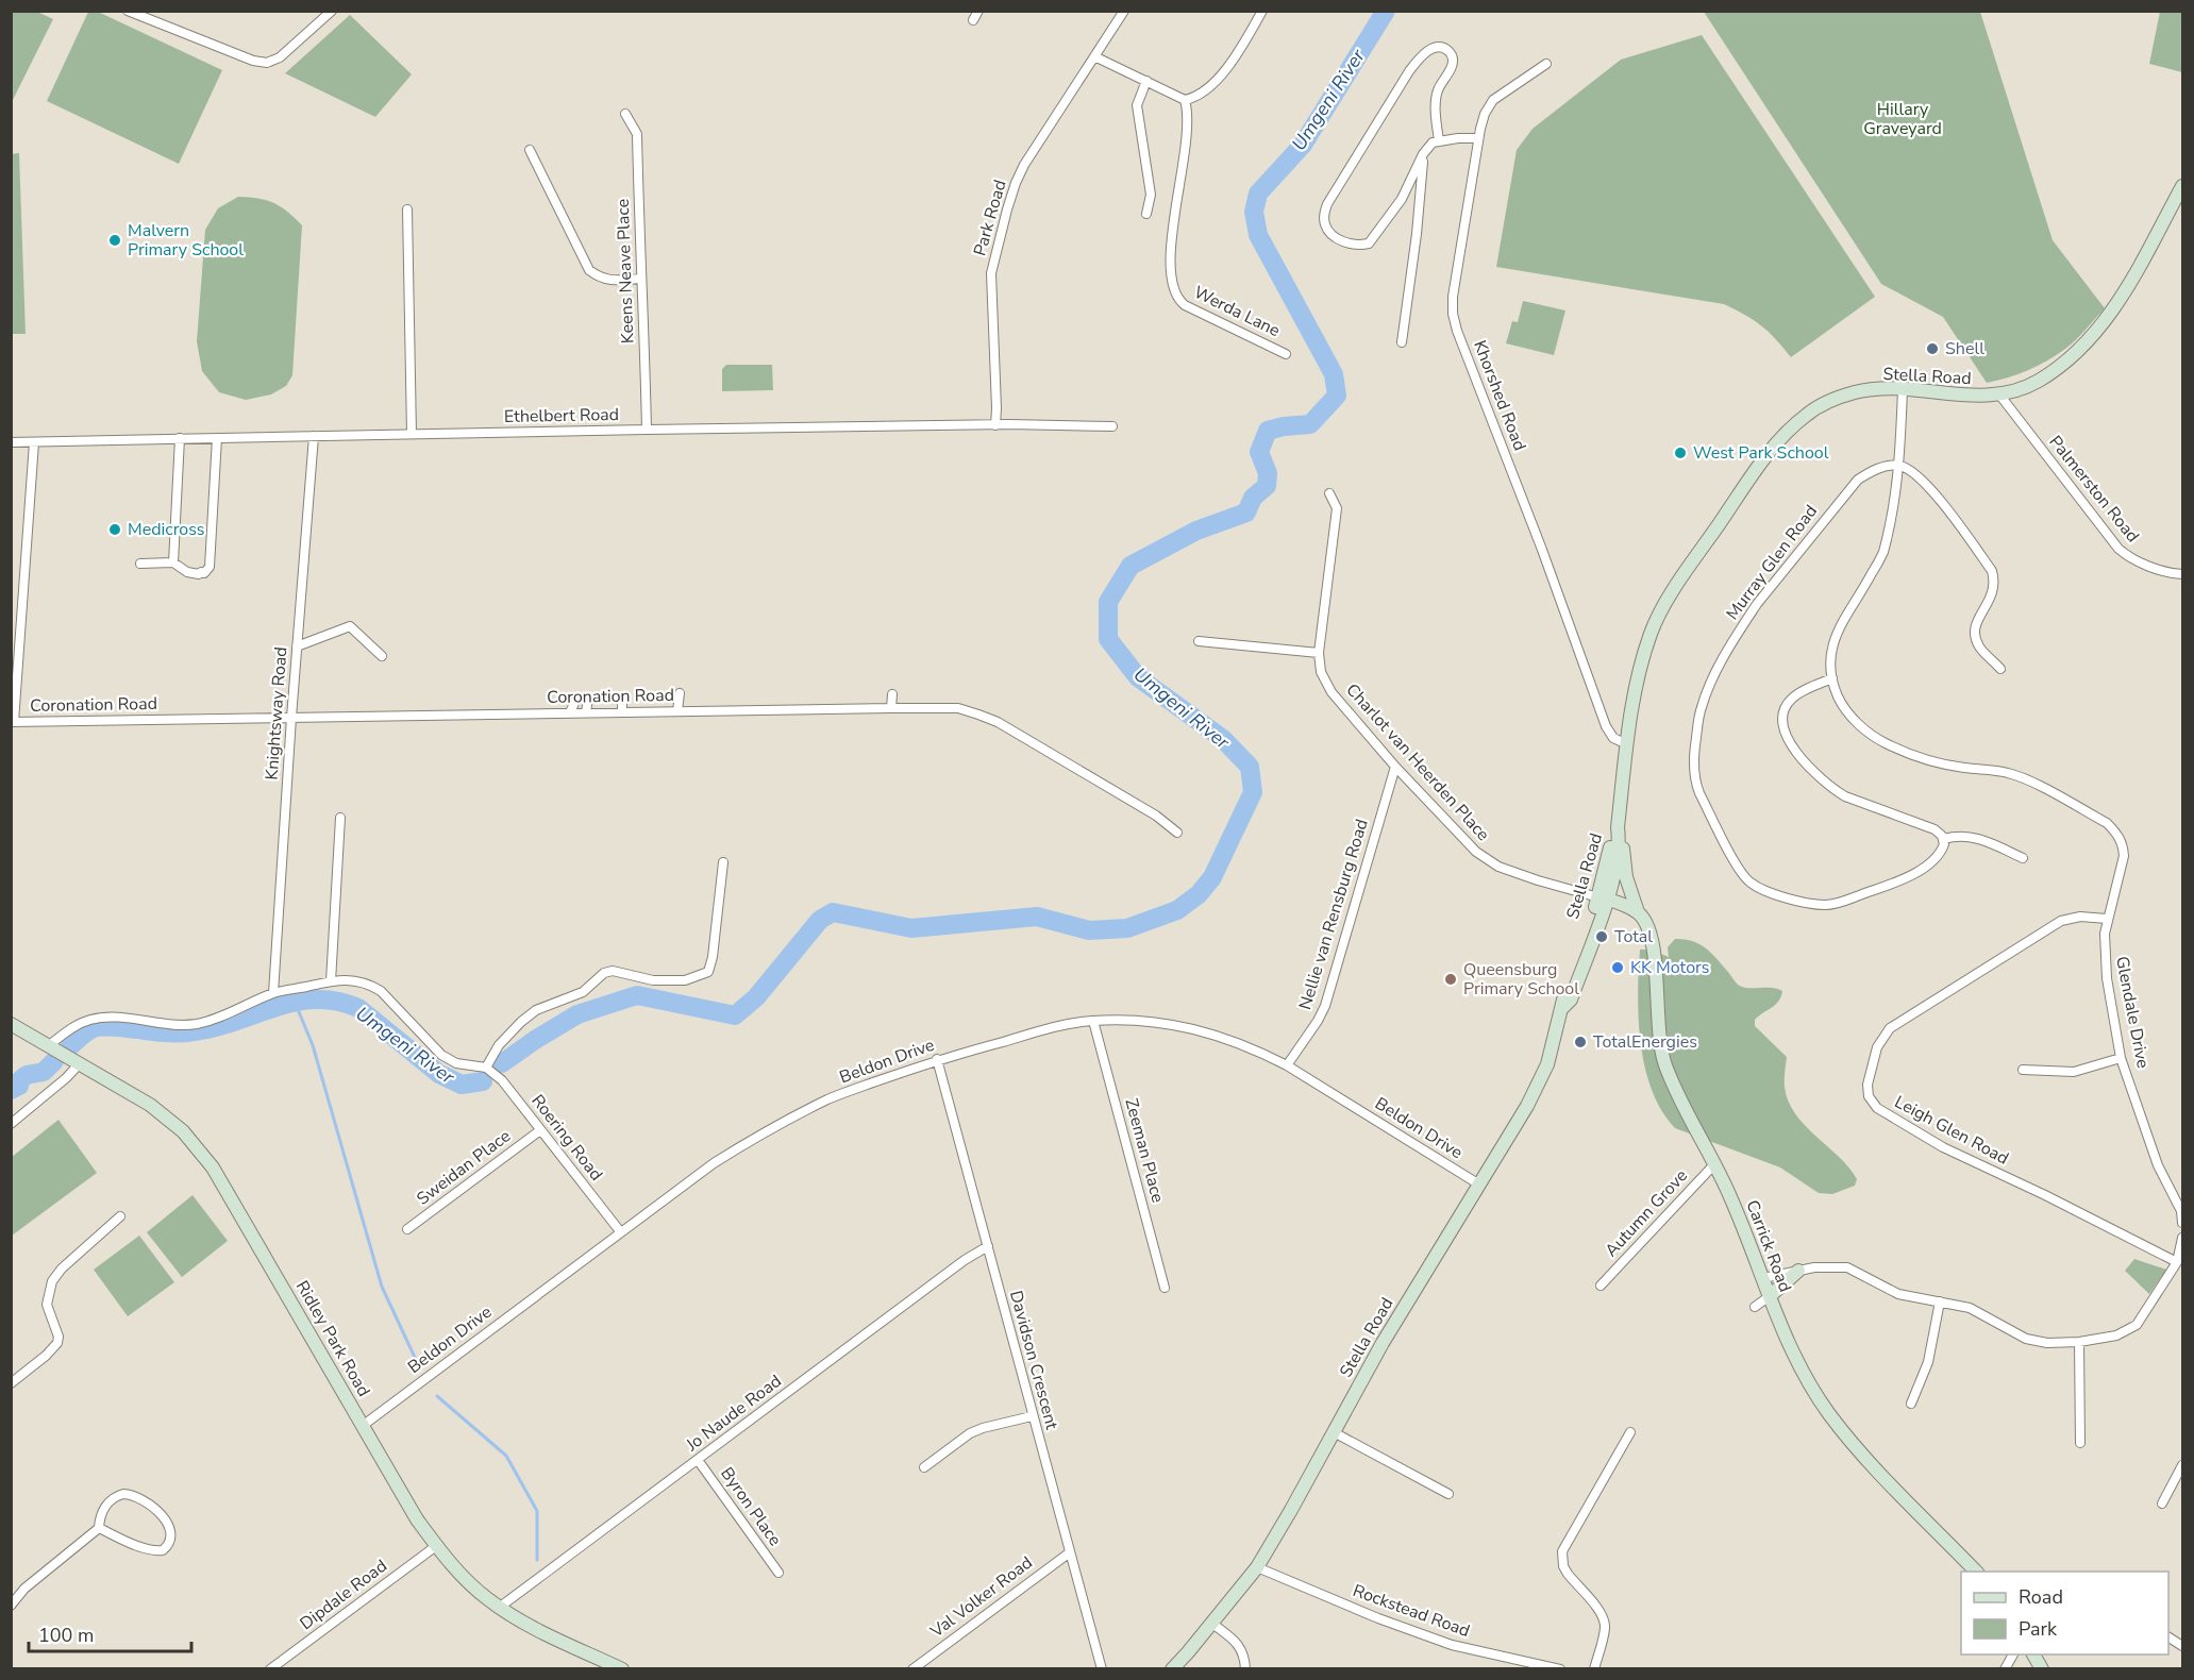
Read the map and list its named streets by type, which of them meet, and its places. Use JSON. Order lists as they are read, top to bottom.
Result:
{
  "streets": {
    "main road": ["Stella Road", "Carrick Road", "Ridley Park Road"],
    "street": [
      "Park Road",
      "Keens Neave Place",
      "Werda Lane",
      "Khorshed Road",
      "Ethelbert Road",
      "Palmerston Road",
      "Murray Glen Road",
      "Coronation Road",
      "Knightsway Road",
      "Charlot van Heerden Place",
      "Nellie van Rensburg Road",
      "Glendale Drive",
      "Beldon Drive",
      "Leigh Glen Road",
      "Roering Road",
      "Zeeman Place",
      "Sweidan Place",
      "Autumn Grove",
      "Davidson Crescent",
      "Jo Naude Road",
      "Byron Place",
      "Dipdale Road",
      "Val Volker Road",
      "Rockstead Road"
    ]
  },
  "crossings": [
    ["Park Road", "Ethelbert Road"],
    ["Keens Neave Place", "Ethelbert Road"],
    ["Stella Road", "Khorshed Road"],
    ["Stella Road", "Palmerston Road"],
    ["Stella Road", "Charlot van Heerden Place"],
    ["Stella Road", "Glendale Drive"],
    ["Stella Road", "Beldon Drive"],
    ["Stella Road", "Carrick Road"],
    ["Stella Road", "Rockstead Road"],
    ["Ethelbert Road", "Knightsway Road"],
    ["Murray Glen Road", "Glendale Drive"],
    ["Coronation Road", "Knightsway Road"],
    ["Charlot van Heerden Place", "Nellie van Rensburg Road"],
    ["Nellie van Rensburg Road", "Beldon Drive"],
    ["Glendale Drive", "Leigh Glen Road"],
    ["Beldon Drive", "Roering Road"],
    ["Beldon Drive", "Zeeman Place"],
    ["Beldon Drive", "Ridley Park Road"],
    ["Beldon Drive", "Davidson Crescent"],
    ["Roering Road", "Sweidan Place"],
    ["Autumn Grove", "Carrick Road"],
    ["Ridley Park Road", "Jo Naude Road"],
    ["Ridley Park Road", "Dipdale Road"],
    ["Davidson Crescent", "Jo Naude Road"],
    ["Davidson Crescent", "Val Volker Road"],
    ["Jo Naude Road", "Byron Place"]
  ],
  "water": ["Umgeni River"],
  "parks": ["Hillary Graveyard"],
  "places": [
    "Malvern Primary School",
    "Shell",
    "West Park School",
    "Medicross",
    "Total",
    "KK Motors",
    "Queensburg Primary School",
    "TotalEnergies"
  ],
  "legend": ["Road", "Park"],
  "scale_bar": "100 m"
}
